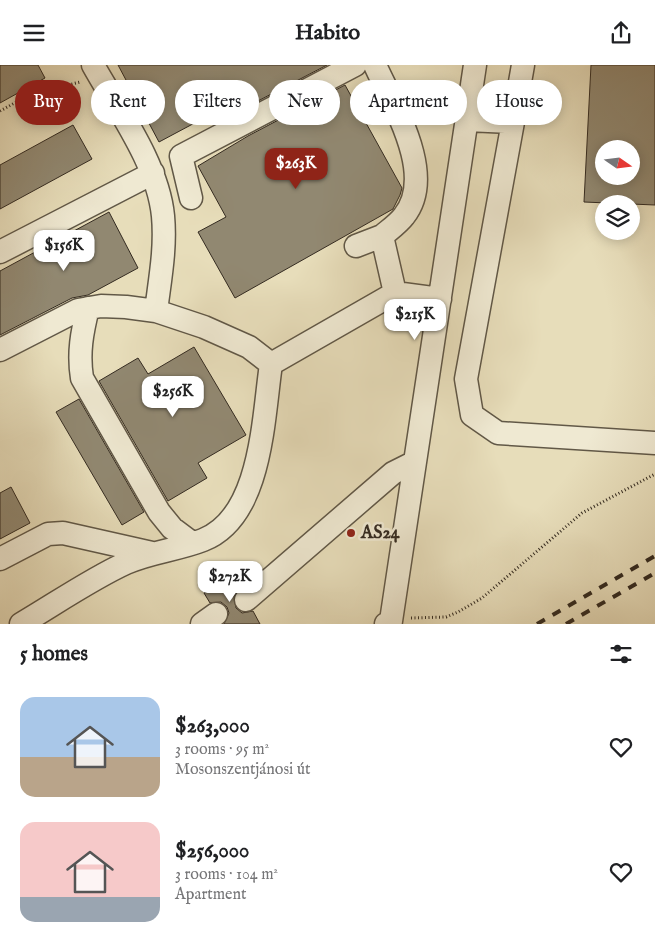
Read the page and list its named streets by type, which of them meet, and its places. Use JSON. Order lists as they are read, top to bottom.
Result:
{
  "places": ["AS24"],
  "north": "right",
  "page": {
    "header": "Habito",
    "chip": [
      "Buy",
      "Rent",
      "Filters",
      "New",
      "Apartment",
      "House"
    ],
    "price": [
      "$263K",
      "$156K",
      "$215K",
      "$256K",
      "$272K"
    ],
    "heading": "5 homes",
    "list": [
      {
        "name": "$263,000",
        "note": "3 rooms · 95 m² · Mosonszentjánosi út"
      },
      {
        "name": "$256,000",
        "note": "3 rooms · 104 m² · Apartment"
      }
    ]
  }
}
